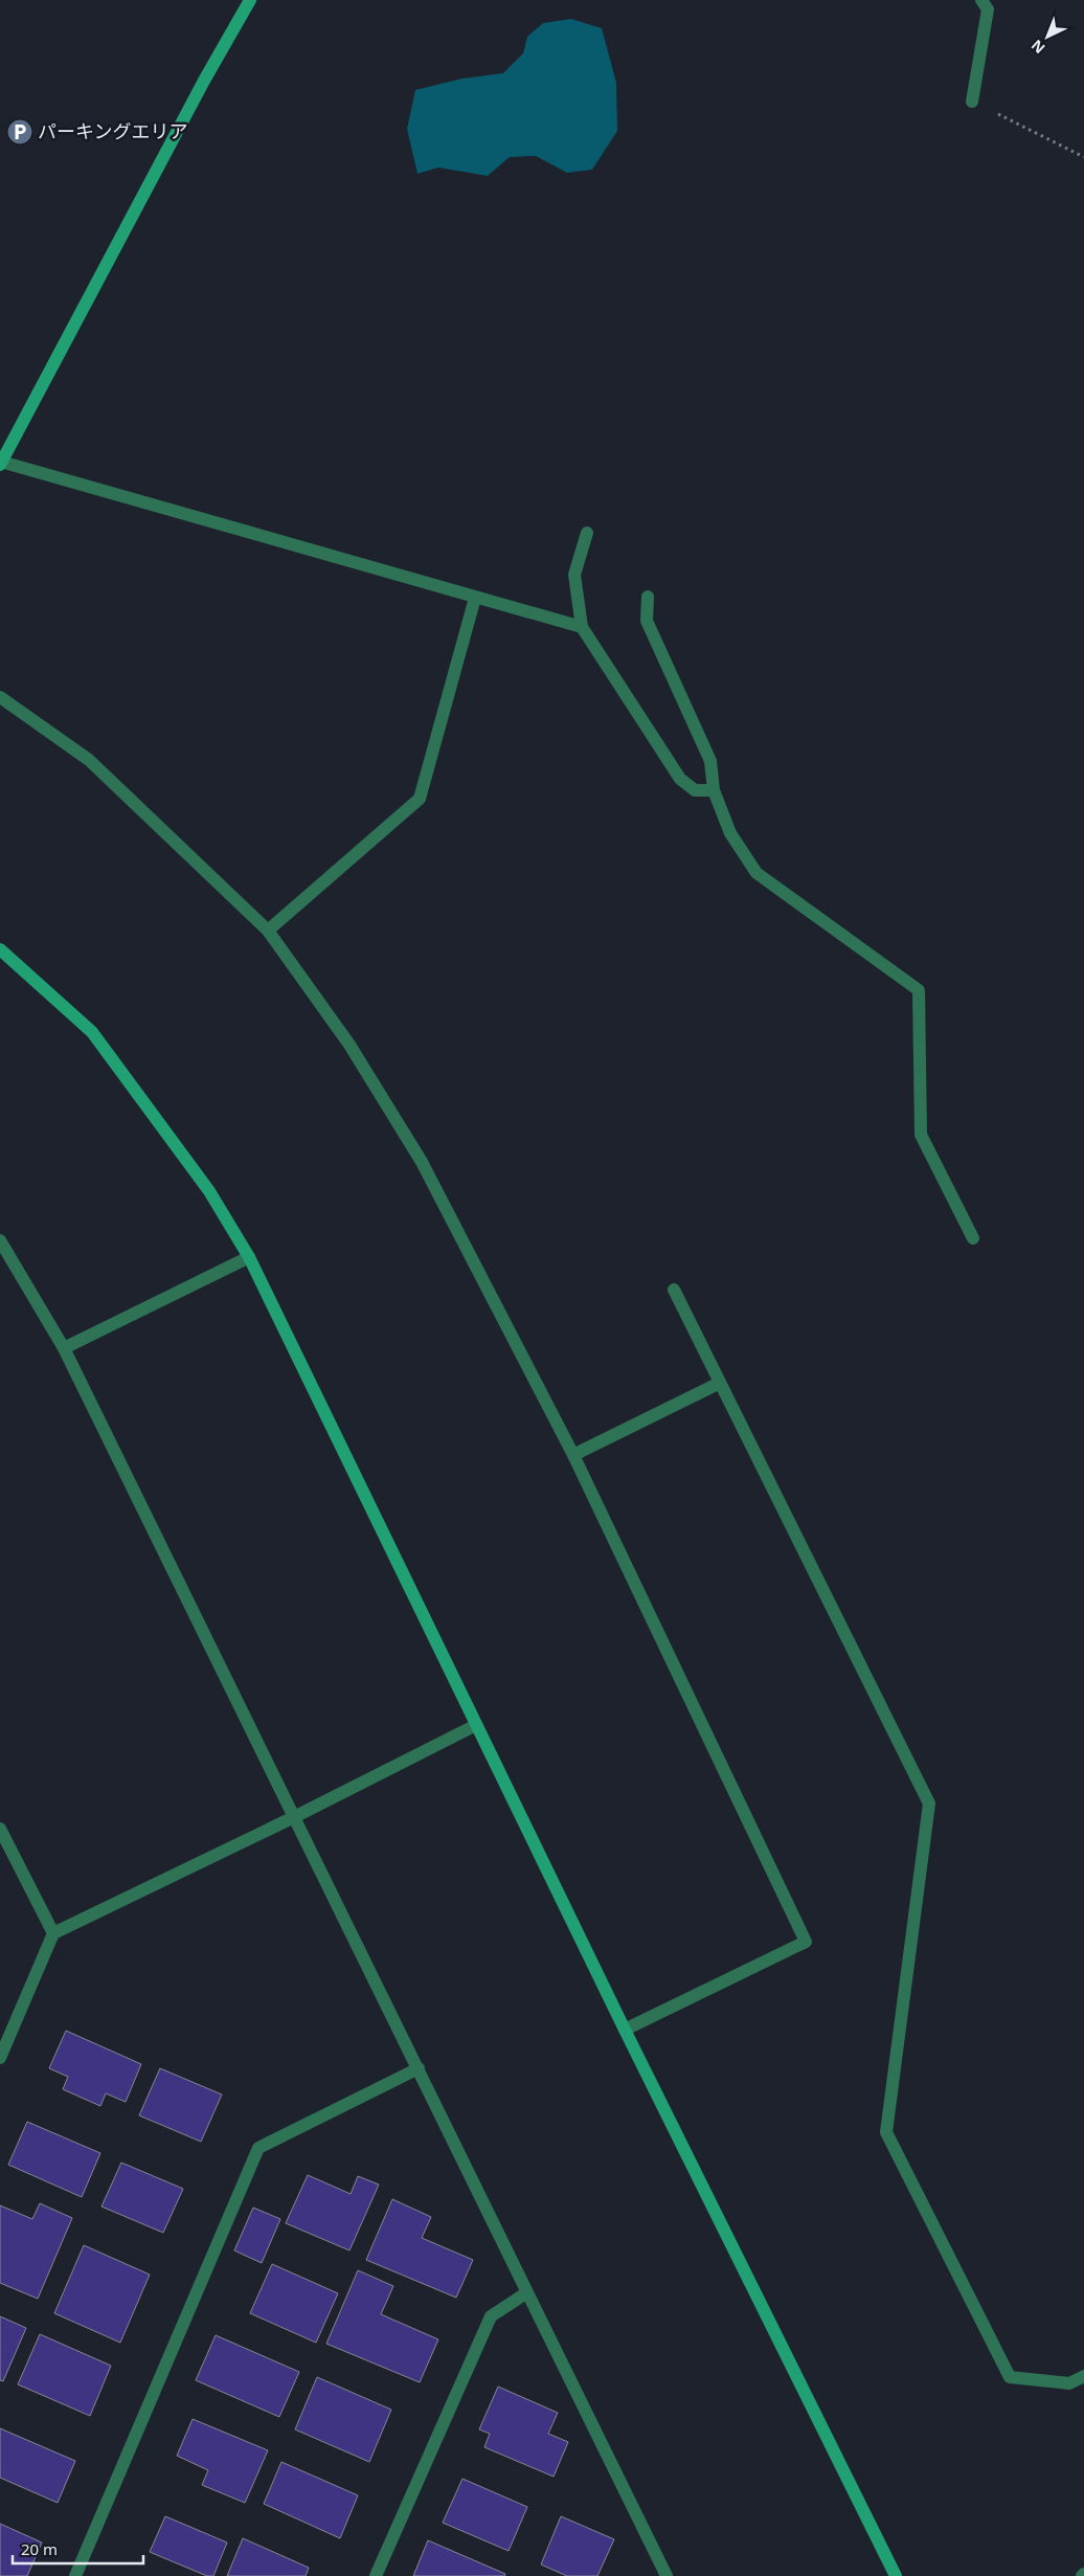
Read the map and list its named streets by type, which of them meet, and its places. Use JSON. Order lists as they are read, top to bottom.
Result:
{
  "places": {
    "parking": ["パーキングエリア"]
  },
  "scale_bar": "20 m",
  "north": "bottom left"
}
